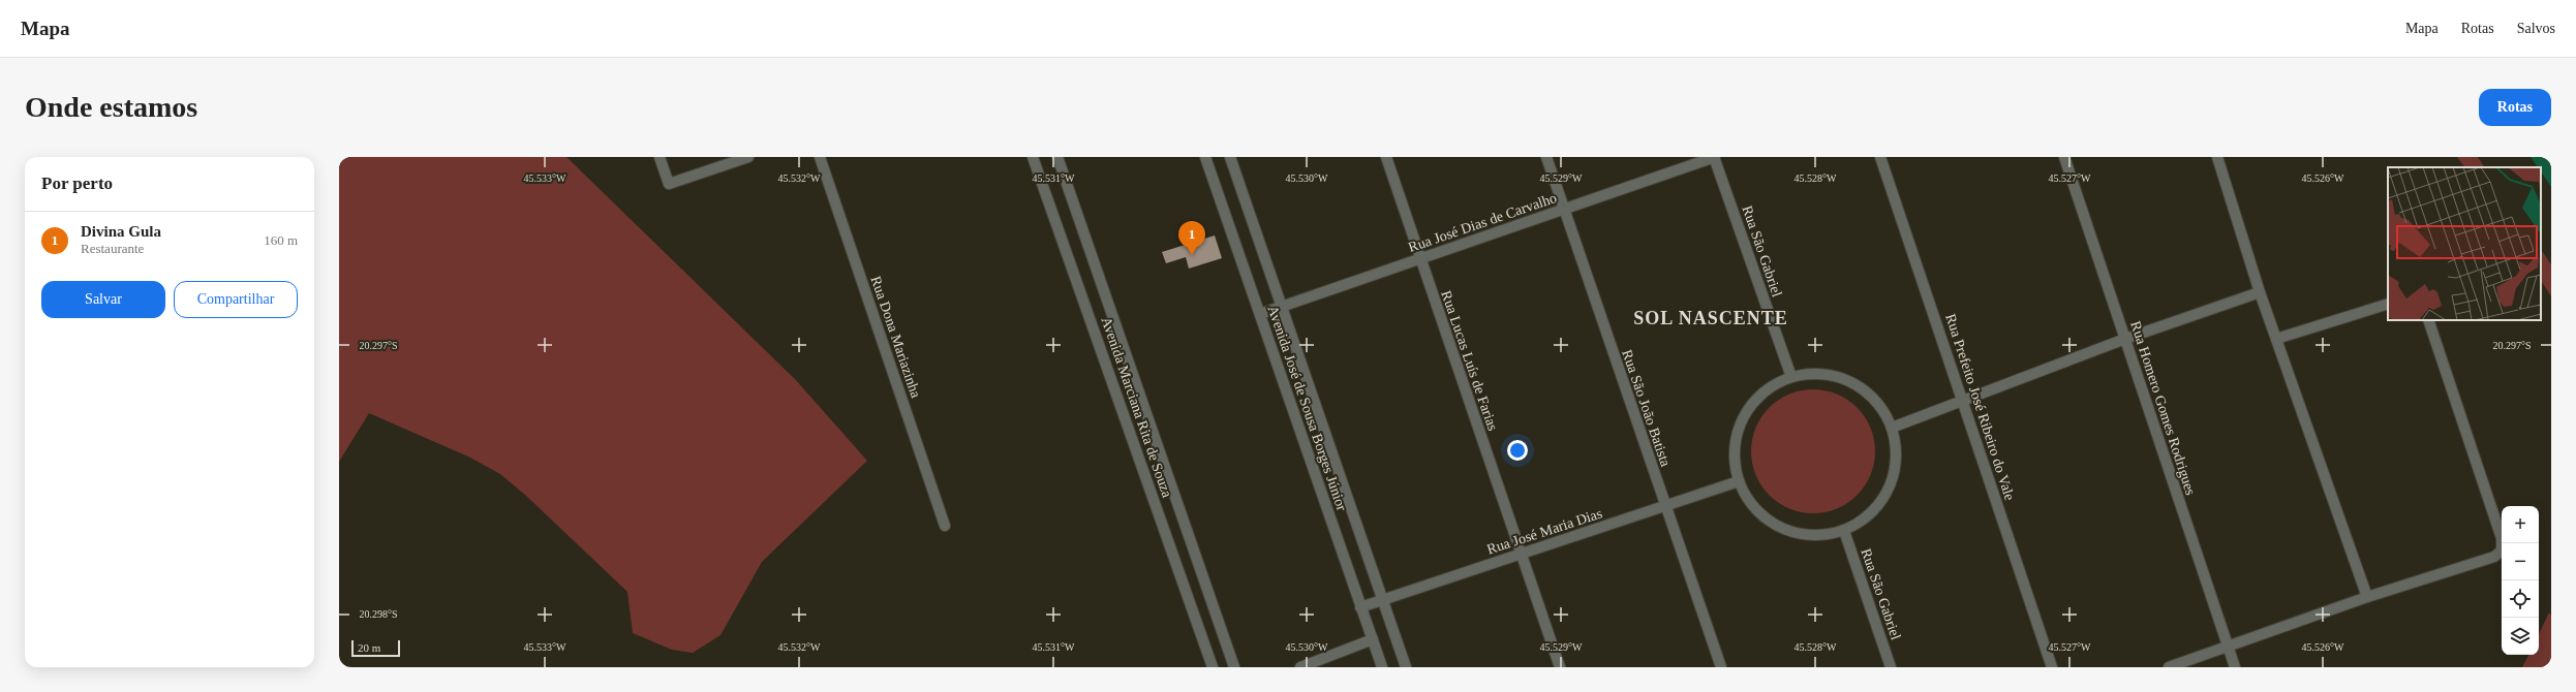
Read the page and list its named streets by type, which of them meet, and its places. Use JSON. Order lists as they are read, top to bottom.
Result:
{
  "streets": {
    "street": [
      "Rua José Dias de Carvalho",
      "Rua São Gabriel",
      "Rua Dona Mariazinha",
      "Rua Lucas Luís de Farias",
      "Avenida Marciana Rita de Souza",
      "Rua Prefeito José Ribeiro do Vale",
      "Avenida José de Sousa Borges Júnior",
      "Rua São João Batista",
      "Rua Homero Gomes Rodrigues",
      "Rua José Maria Dias"
    ]
  },
  "crossings": [
    ["Rua José Dias de Carvalho", "Rua São Gabriel"],
    ["Rua José Dias de Carvalho", "Rua Lucas Luís de Farias"],
    ["Rua José Dias de Carvalho", "Avenida José de Sousa Borges Júnior"],
    ["Rua José Dias de Carvalho", "Rua São João Batista"],
    ["Rua Lucas Luís de Farias", "Rua José Maria Dias"],
    ["Avenida José de Sousa Borges Júnior", "Rua José Maria Dias"],
    ["Rua São João Batista", "Rua José Maria Dias"]
  ],
  "districts": ["SOL NASCENTE"],
  "scale_bar": "20 m",
  "page": {
    "header": "Mapa",
    "nav": ["Mapa", "Rotas", "Salvos"],
    "buttons": [
      "Rotas",
      ["Salvar", "Compartilhar"]
    ],
    "title": "Onde estamos",
    "heading": "Por perto",
    "list": [
      {
        "mark": "1",
        "name": "Divina Gula",
        "note": "Restaurante",
        "value": "160 m"
      }
    ],
    "pins": "1",
    "map_buttons": ["+", "−"],
    "scale": "20 m"
  },
  "coordinates": [
    "45.533°W",
    "45.532°W",
    "45.531°W",
    "45.530°W",
    "45.529°W",
    "45.528°W",
    "45.527°W",
    "45.526°W",
    "20.297°S",
    "20.298°S"
  ]
}
